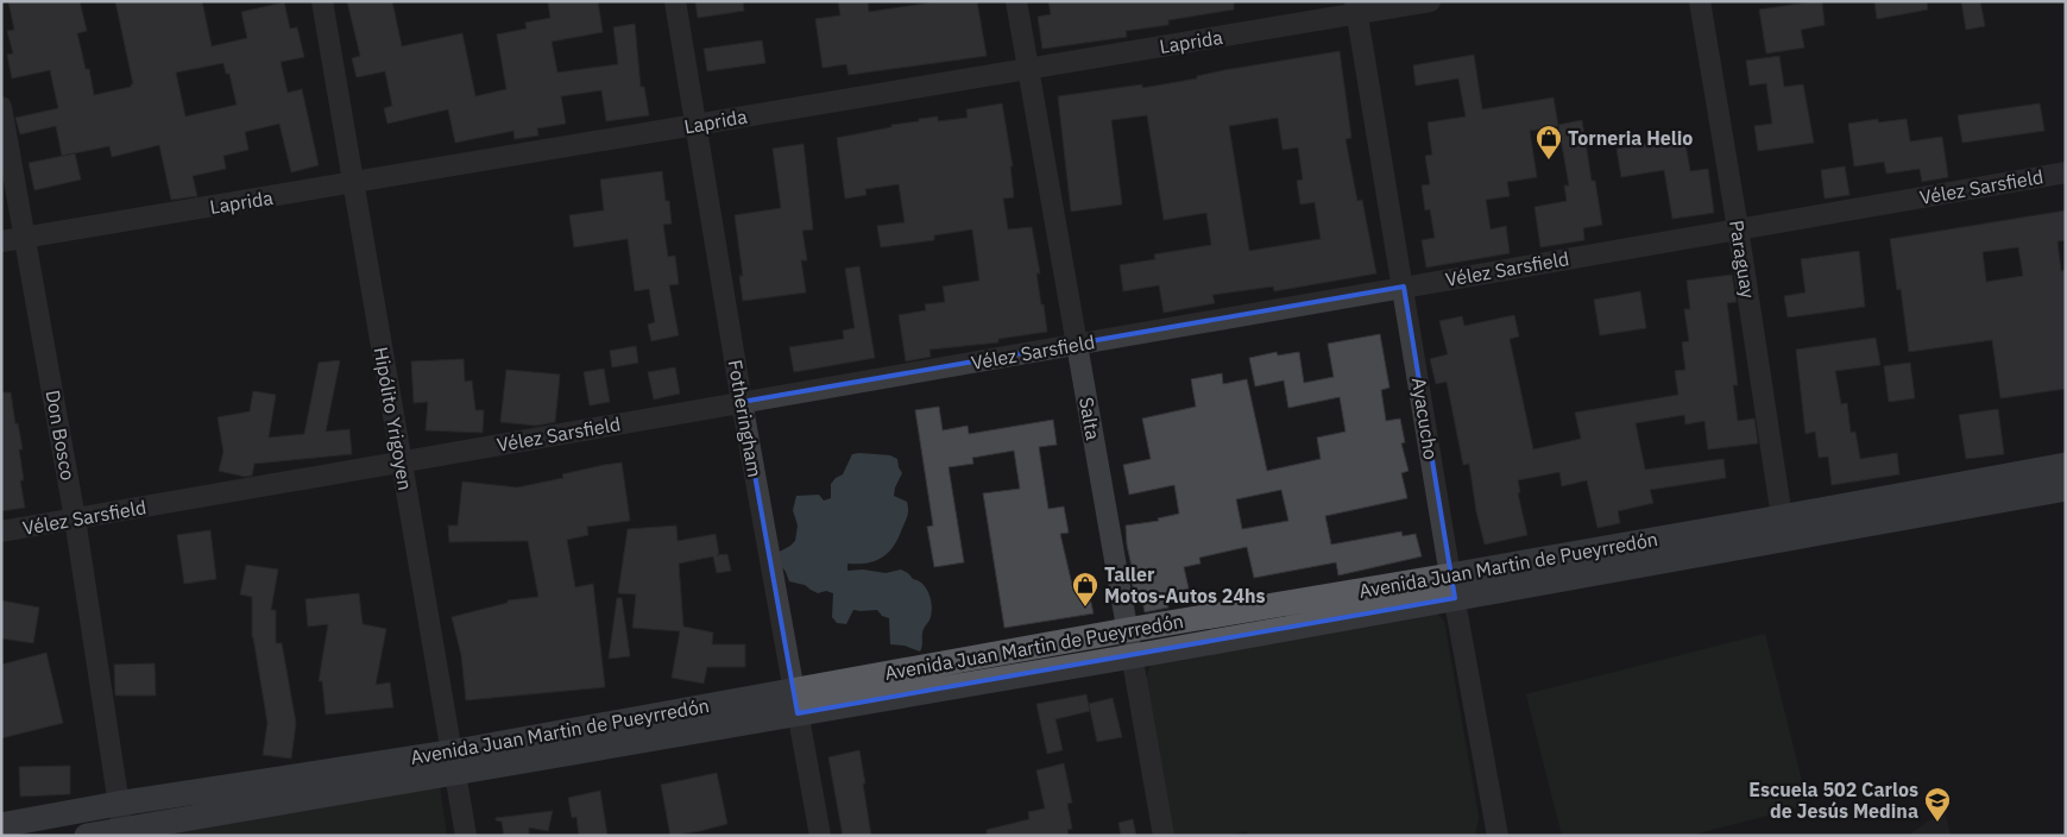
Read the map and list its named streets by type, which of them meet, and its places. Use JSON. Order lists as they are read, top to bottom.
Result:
{
  "streets": {
    "main road": ["Avenida Juan Martin de Pueyrredón"],
    "street": [
      "Laprida",
      "Vélez Sarsfield",
      "Paraguay",
      "Hipólito Yrigoyen",
      "Fotheringham",
      "Salta",
      "Ayacucho",
      "Don Bosco"
    ]
  },
  "crossings": [
    ["Laprida", "Hipólito Yrigoyen"],
    ["Laprida", "Fotheringham"],
    ["Laprida", "Salta"],
    ["Laprida", "Ayacucho"],
    ["Laprida", "Don Bosco"],
    ["Vélez Sarsfield", "Paraguay"],
    ["Vélez Sarsfield", "Hipólito Yrigoyen"],
    ["Vélez Sarsfield", "Fotheringham"],
    ["Vélez Sarsfield", "Salta"],
    ["Vélez Sarsfield", "Ayacucho"],
    ["Vélez Sarsfield", "Don Bosco"],
    ["Paraguay", "Avenida Juan Martin de Pueyrredón"],
    ["Hipólito Yrigoyen", "Avenida Juan Martin de Pueyrredón"],
    ["Fotheringham", "Avenida Juan Martin de Pueyrredón"],
    ["Salta", "Avenida Juan Martin de Pueyrredón"],
    ["Ayacucho", "Avenida Juan Martin de Pueyrredón"],
    ["Don Bosco", "Avenida Juan Martin de Pueyrredón"]
  ],
  "places": {
    "shop": ["Torneria Helio", "Taller Motos-Autos 24hs"],
    "school or university": ["Escuela 502 Carlos de Jesús Medina"]
  }
}
